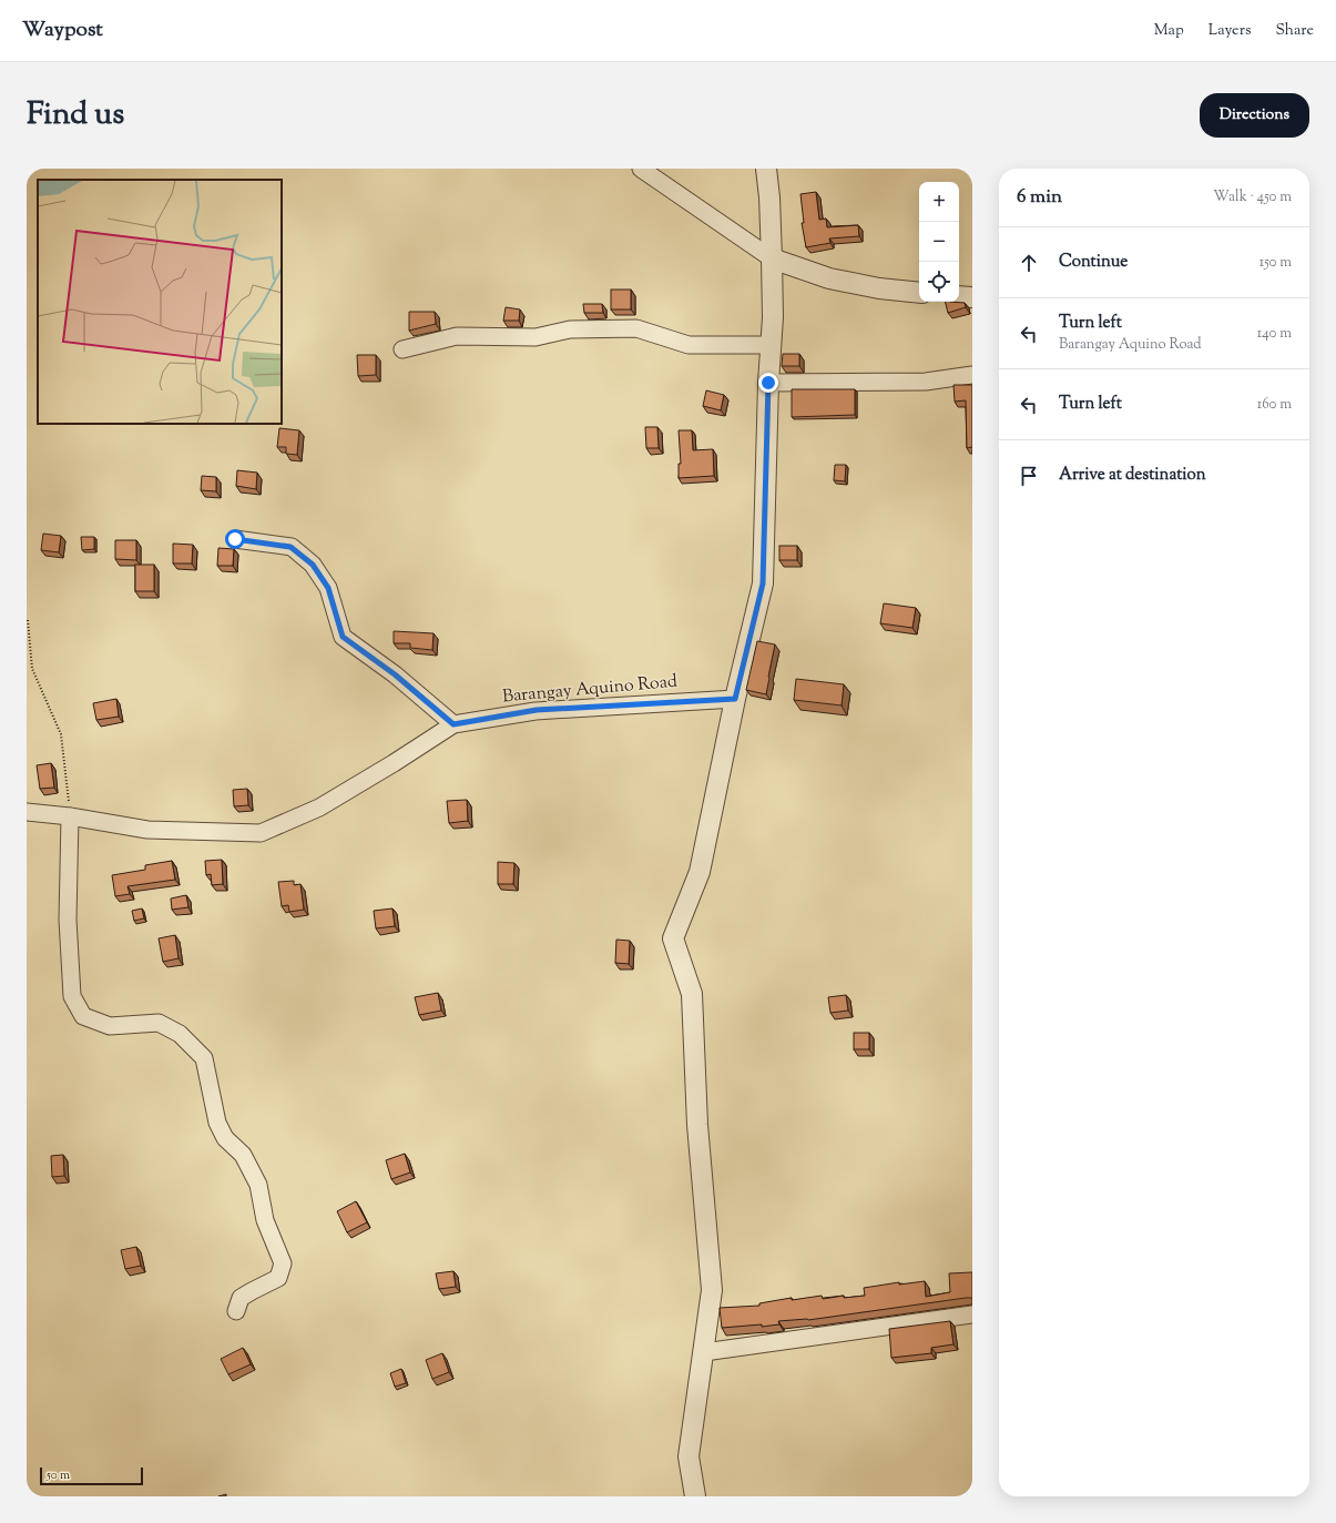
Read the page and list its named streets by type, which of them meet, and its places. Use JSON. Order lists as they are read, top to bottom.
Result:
{
  "streets": {
    "street": ["Barangay Aquino Road"]
  },
  "scale_bar": "50 m",
  "page": {
    "header": "Waypost",
    "nav": ["Map", "Layers", "Share"],
    "title": "Find us",
    "buttons": "Directions",
    "heading": ["6 min", "Walk · 450 m"],
    "map_buttons": ["+", "−"],
    "list": [
      ["Continue", "150 m"],
      ["Turn left", "Barangay Aquino Road", "140 m"],
      ["Turn left", "160 m"],
      "Arrive at destination"
    ],
    "scale": "50 m"
  }
}
